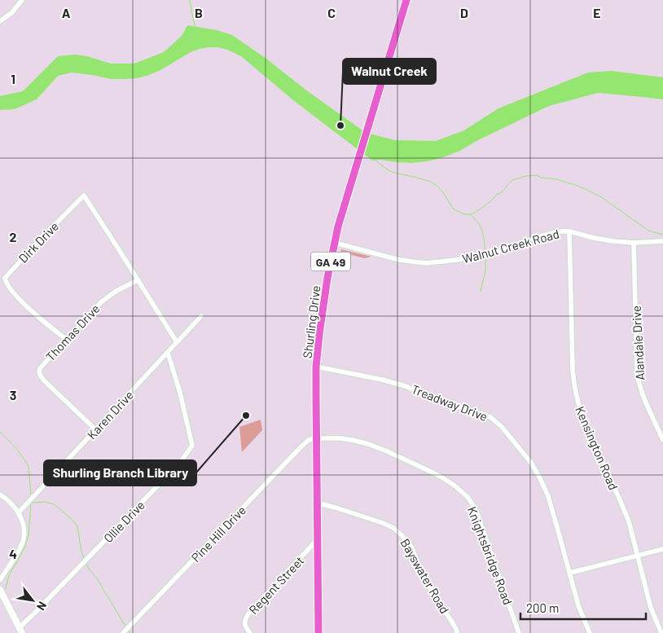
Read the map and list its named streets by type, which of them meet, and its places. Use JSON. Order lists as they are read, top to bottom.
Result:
{
  "streets": {
    "main road": ["GA 49", "Shurling Drive"],
    "street": [
      "Dirk Drive",
      "Walnut Creek Road",
      "Thomas Drive",
      "Alandale Drive",
      "Treadway Drive",
      "Karen Drive",
      "Kensington Road",
      "Ollie Drive",
      "Pine Hill Drive",
      "Knightsbridge Road",
      "Bayswater Road",
      "Regent Street"
    ]
  },
  "crossings": [
    ["Dirk Drive", "Thomas Drive"],
    ["Walnut Creek Road", "Shurling Drive"],
    ["Walnut Creek Road", "Alandale Drive"],
    ["Walnut Creek Road", "Kensington Road"],
    ["Shurling Drive", "Treadway Drive"],
    ["Shurling Drive", "Pine Hill Drive"],
    ["Shurling Drive", "Knightsbridge Road"],
    ["Shurling Drive", "Bayswater Road"],
    ["Shurling Drive", "Regent Street"],
    ["Thomas Drive", "Karen Drive"],
    ["Karen Drive", "Ollie Drive"],
    ["Pine Hill Drive", "Knightsbridge Road"]
  ],
  "places": ["Walnut Creek", "Shurling Branch Library"],
  "scale_bar": "200 m",
  "north": "bottom right",
  "grid": {
    "columns": [
      "A",
      "B",
      "C",
      "D",
      "E"
    ],
    "rows": [
      "1",
      "2",
      "3",
      "4"
    ]
  }
}
